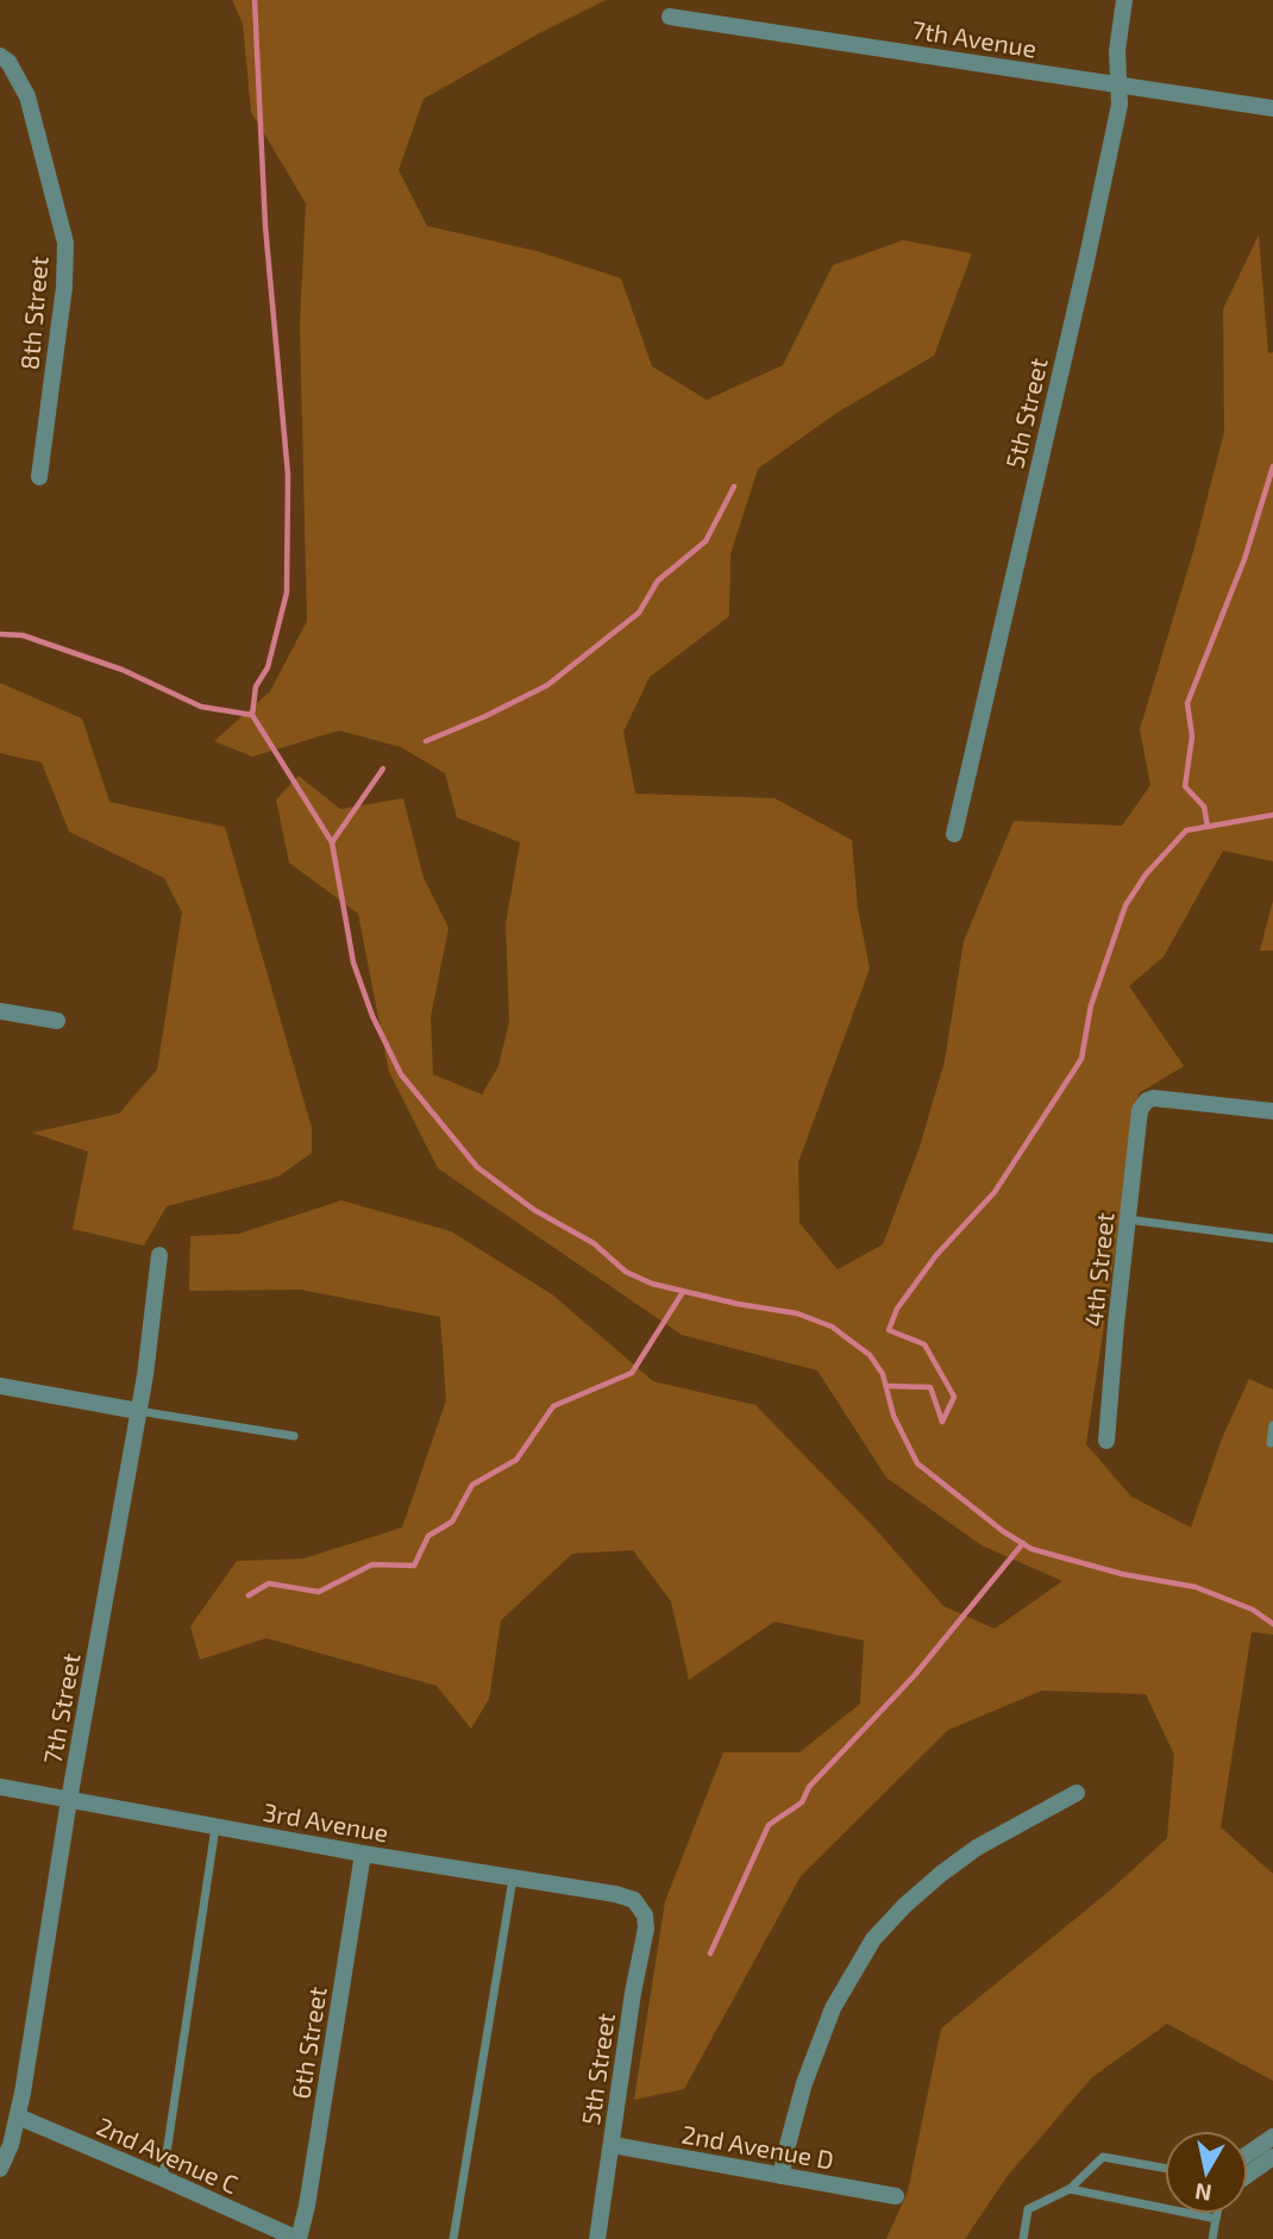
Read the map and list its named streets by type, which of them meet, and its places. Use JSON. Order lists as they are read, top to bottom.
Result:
{
  "streets": {
    "street": [
      "7th Avenue",
      "8th Street",
      "5th Street",
      "4th Street",
      "7th Street",
      "3rd Avenue",
      "6th Street",
      "2nd Avenue D",
      "2nd Avenue C"
    ]
  },
  "crossings": [
    ["7th Avenue", "5th Street"],
    ["5th Street", "3rd Avenue"],
    ["5th Street", "2nd Avenue D"],
    ["7th Street", "3rd Avenue"],
    ["7th Street", "2nd Avenue C"],
    ["3rd Avenue", "6th Street"],
    ["6th Street", "2nd Avenue C"]
  ],
  "north": "bottom"
}
